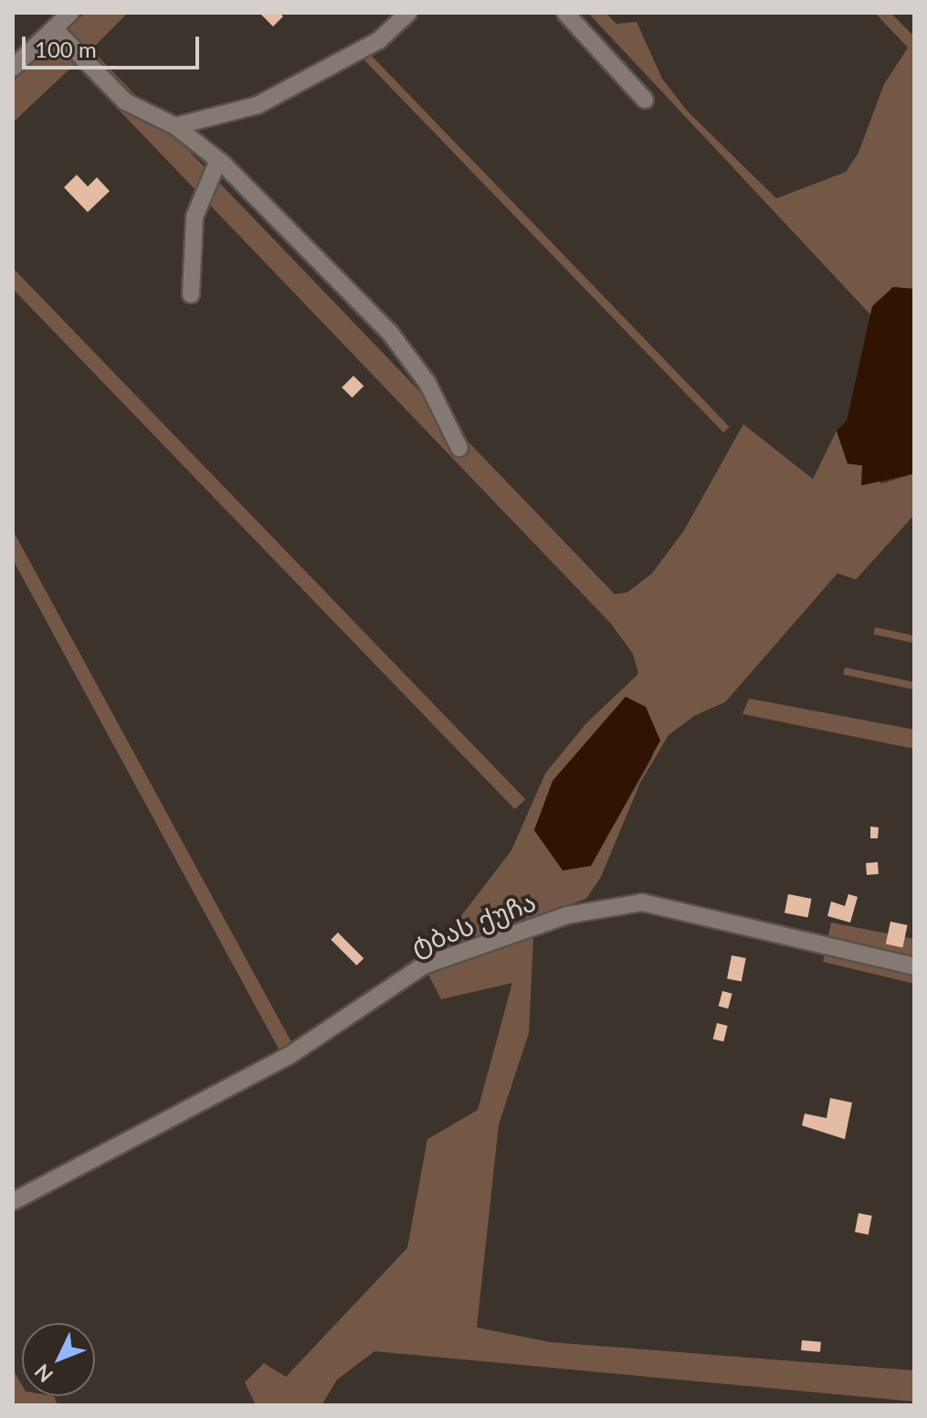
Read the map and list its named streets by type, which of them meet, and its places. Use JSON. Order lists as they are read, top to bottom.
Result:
{
  "streets": {
    "street": ["ტბას ქუჩა"]
  },
  "scale_bar": "100 m",
  "north": "bottom left"
}
